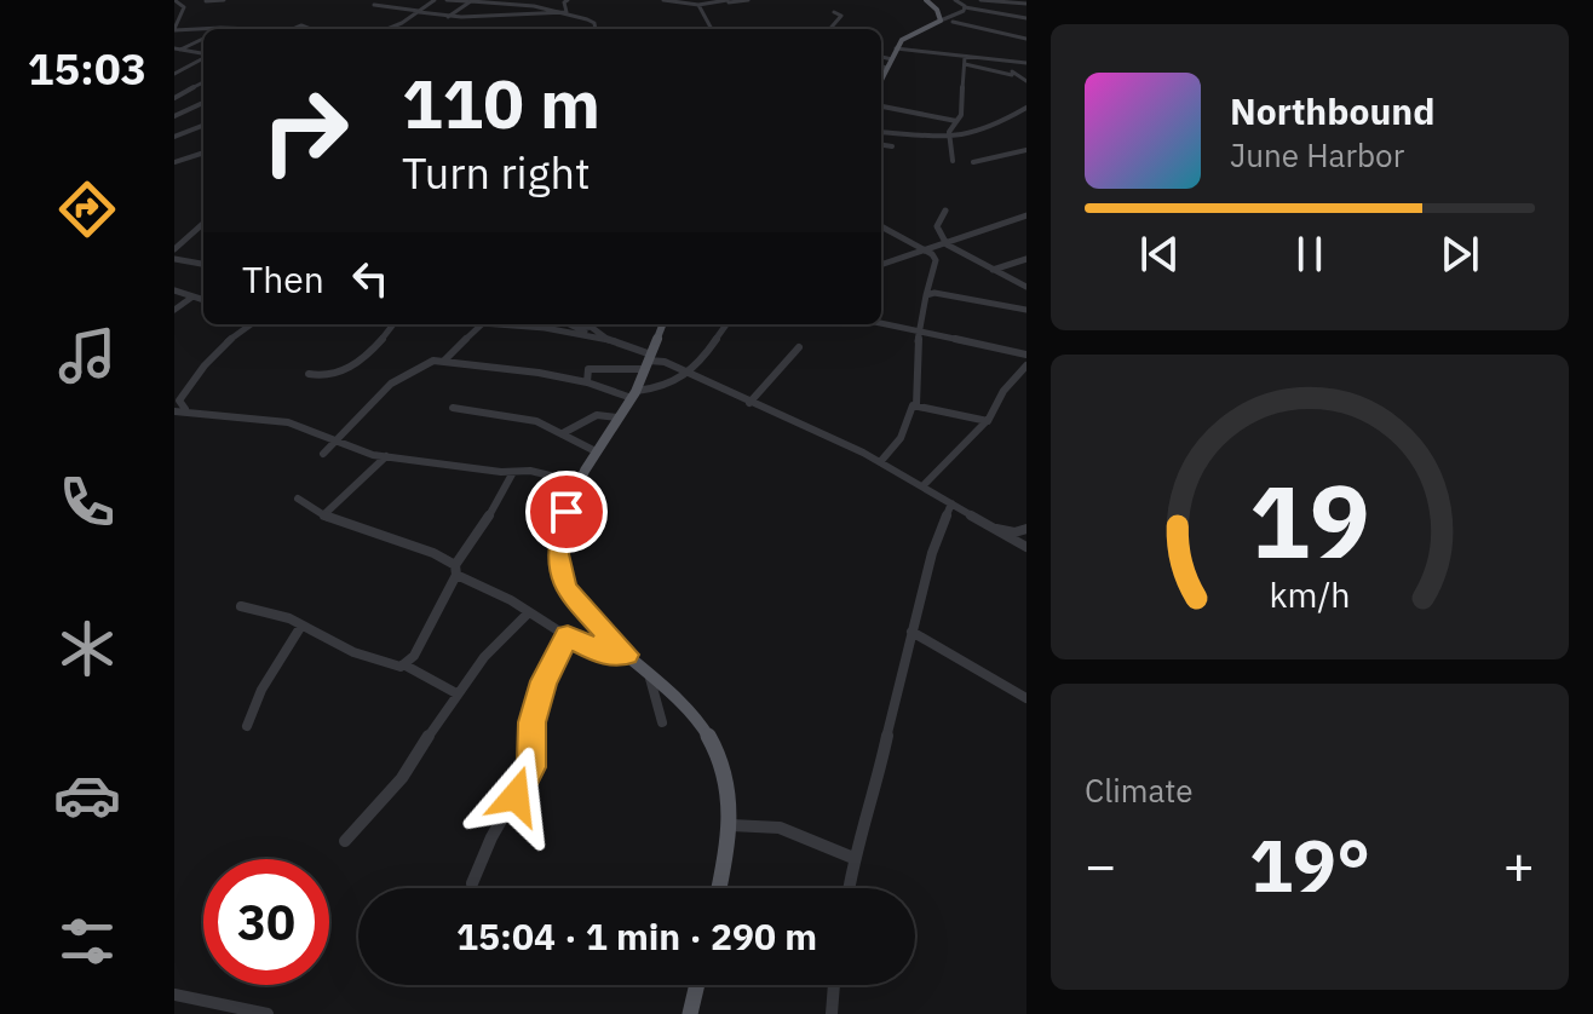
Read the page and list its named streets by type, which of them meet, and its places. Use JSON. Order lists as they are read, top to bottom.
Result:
{
  "page": {
    "tabs": "15:03",
    "turn": ["110 m", "Turn right"],
    "song": ["Northbound", "June Harbor"],
    "then": "Then",
    "tile": "Climate",
    "heat": ["−", "19°", "+"],
    "limit": "30",
    "trip": "15:04 · 1 min · 290 m",
    "gauge": ["19", "km/h"]
  }
}
